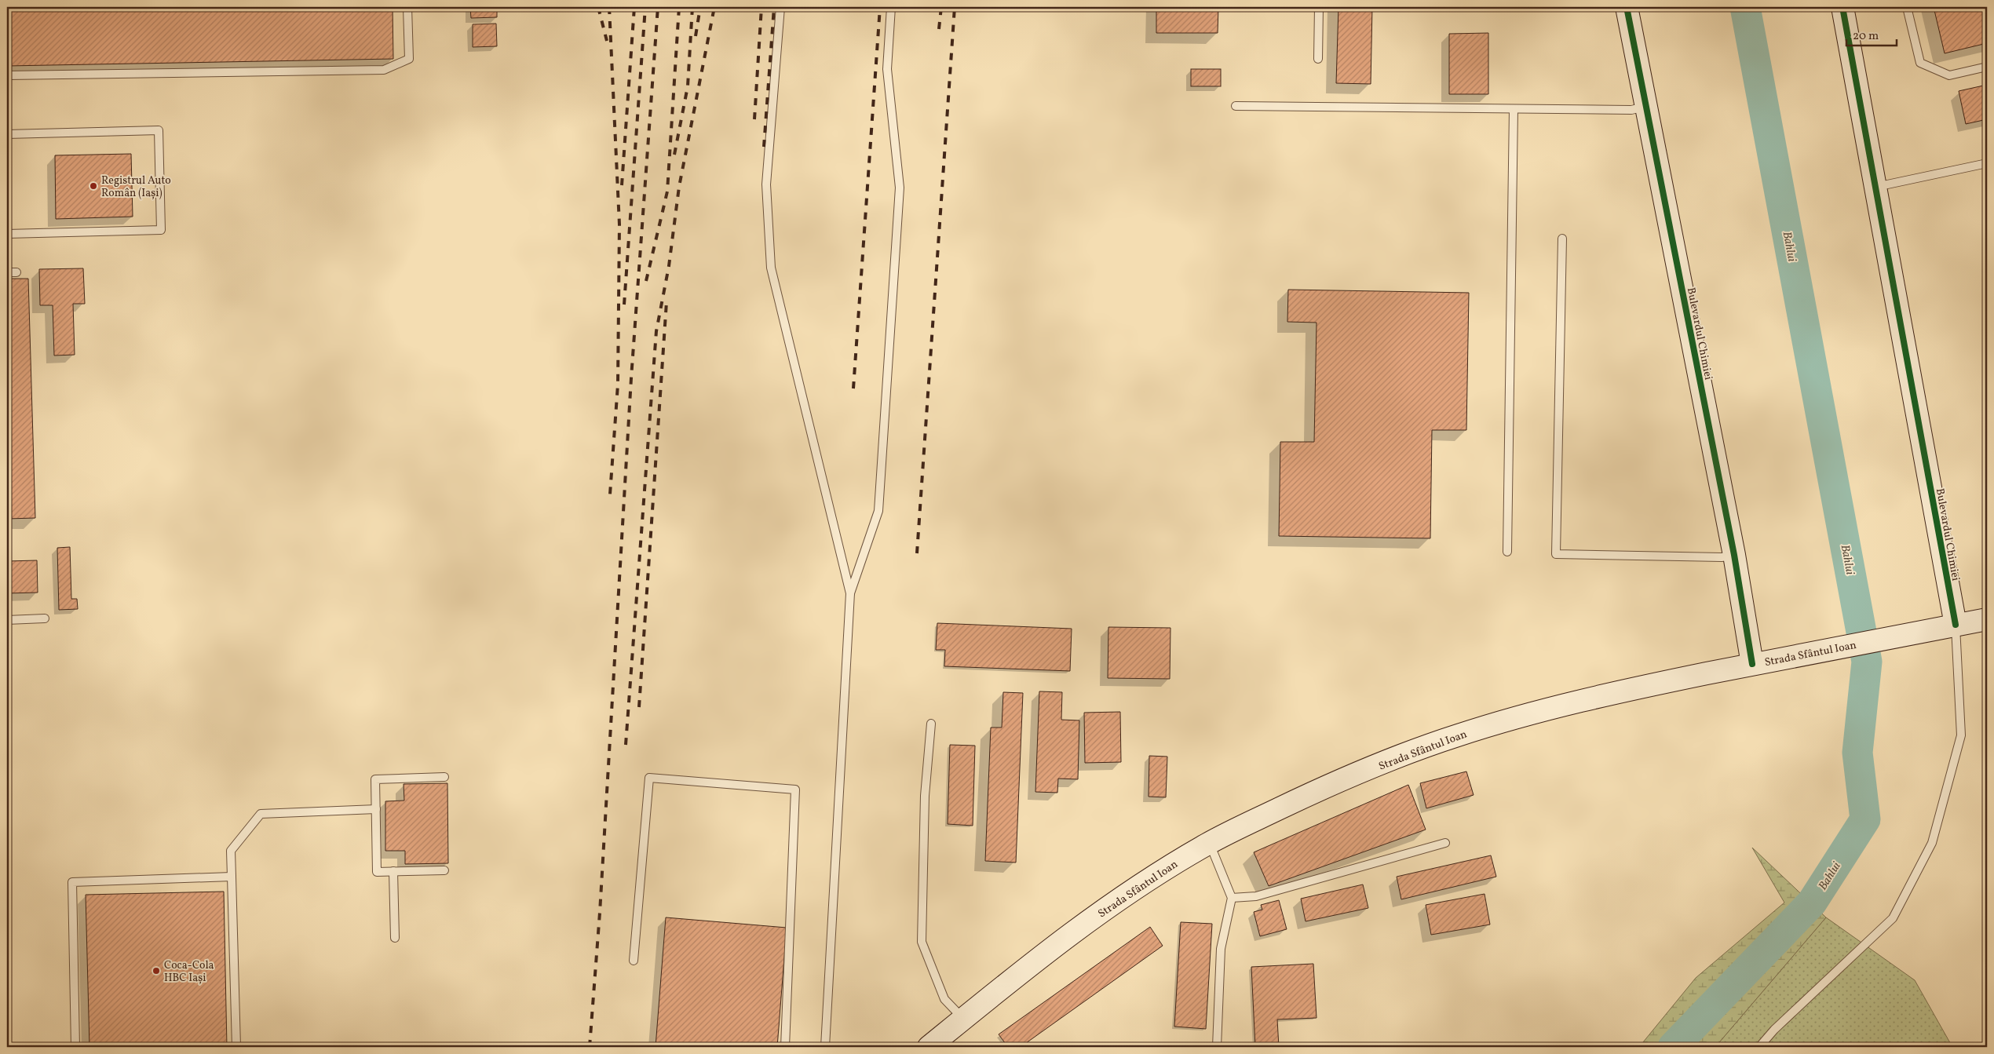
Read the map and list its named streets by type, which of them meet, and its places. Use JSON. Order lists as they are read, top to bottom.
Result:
{
  "streets": {
    "street": ["Bulevardul Chimiei", "Strada Sfântul Ioan"]
  },
  "crossings": [
    ["Bulevardul Chimiei", "Strada Sfântul Ioan"]
  ],
  "water": ["Bahlui"],
  "places": ["Registrul Auto Român (Iași)", "Coca-Cola HBC Iași"],
  "scale_bar": "20 m"
}
